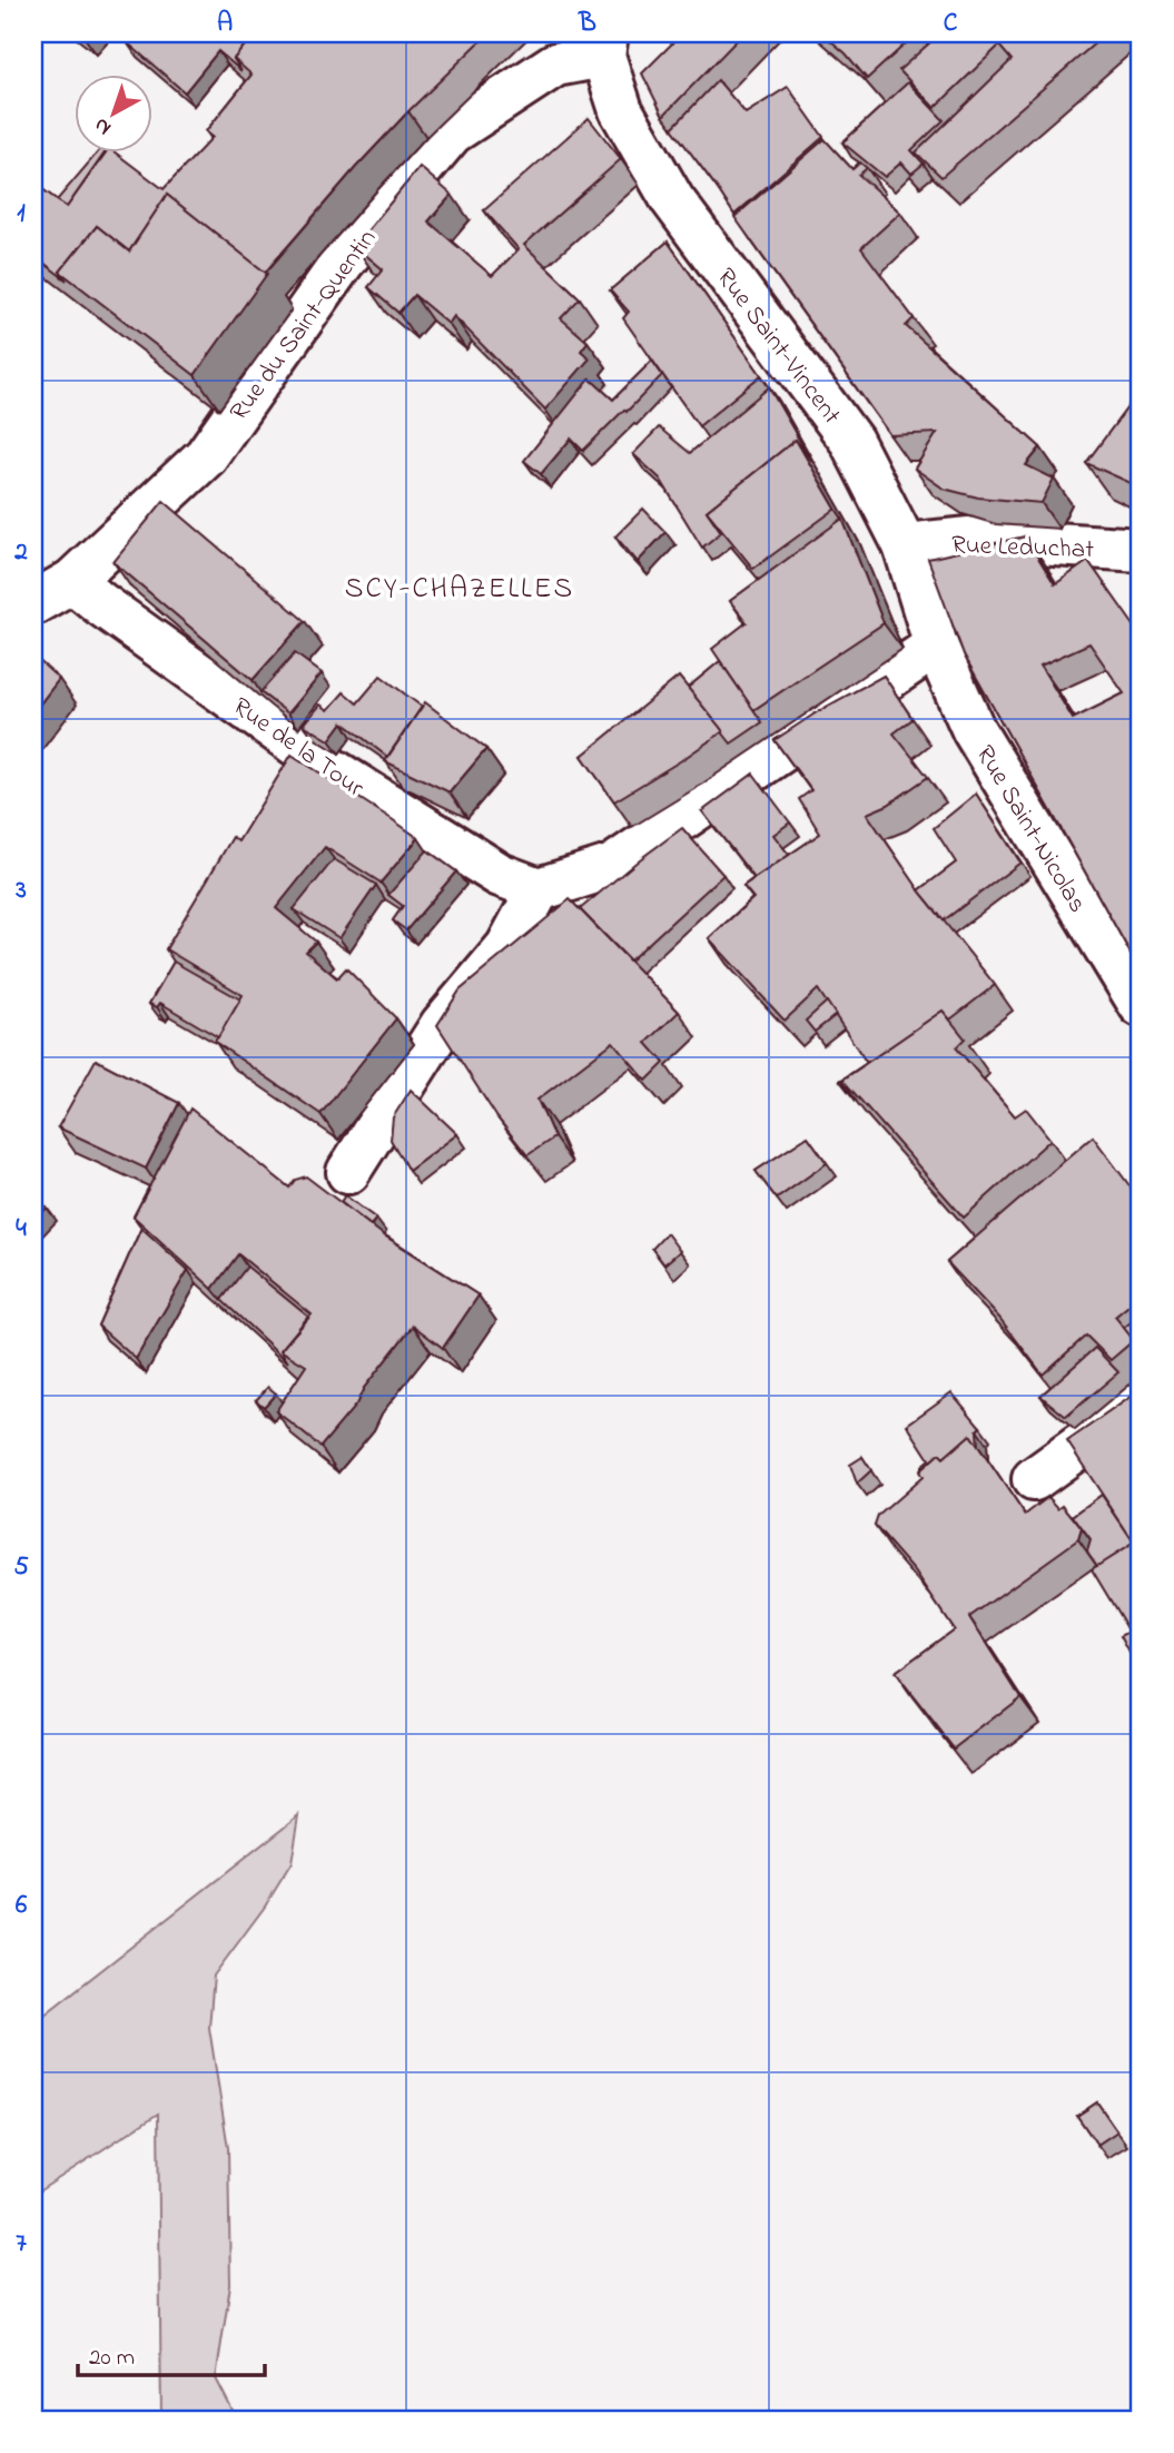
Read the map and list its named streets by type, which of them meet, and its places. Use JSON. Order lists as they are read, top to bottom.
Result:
{
  "streets": {
    "street": [
      "Rue du Saint-Quentin",
      "Rue Saint-Vincent",
      "Rue Leduchat",
      "Rue de la Tour",
      "Rue Saint-Nicolas"
    ]
  },
  "crossings": [
    ["Rue du Saint-Quentin", "Rue Saint-Vincent"],
    ["Rue du Saint-Quentin", "Rue de la Tour"],
    ["Rue Saint-Vincent", "Rue Leduchat"],
    ["Rue Saint-Vincent", "Rue Saint-Nicolas"]
  ],
  "districts": ["SCY-CHAZELLES"],
  "scale_bar": "20 m",
  "north": "bottom left",
  "grid": {
    "columns": ["A", "B", "C"],
    "rows": [
      "1",
      "2",
      "3",
      "4",
      "5",
      "6",
      "7"
    ]
  }
}
